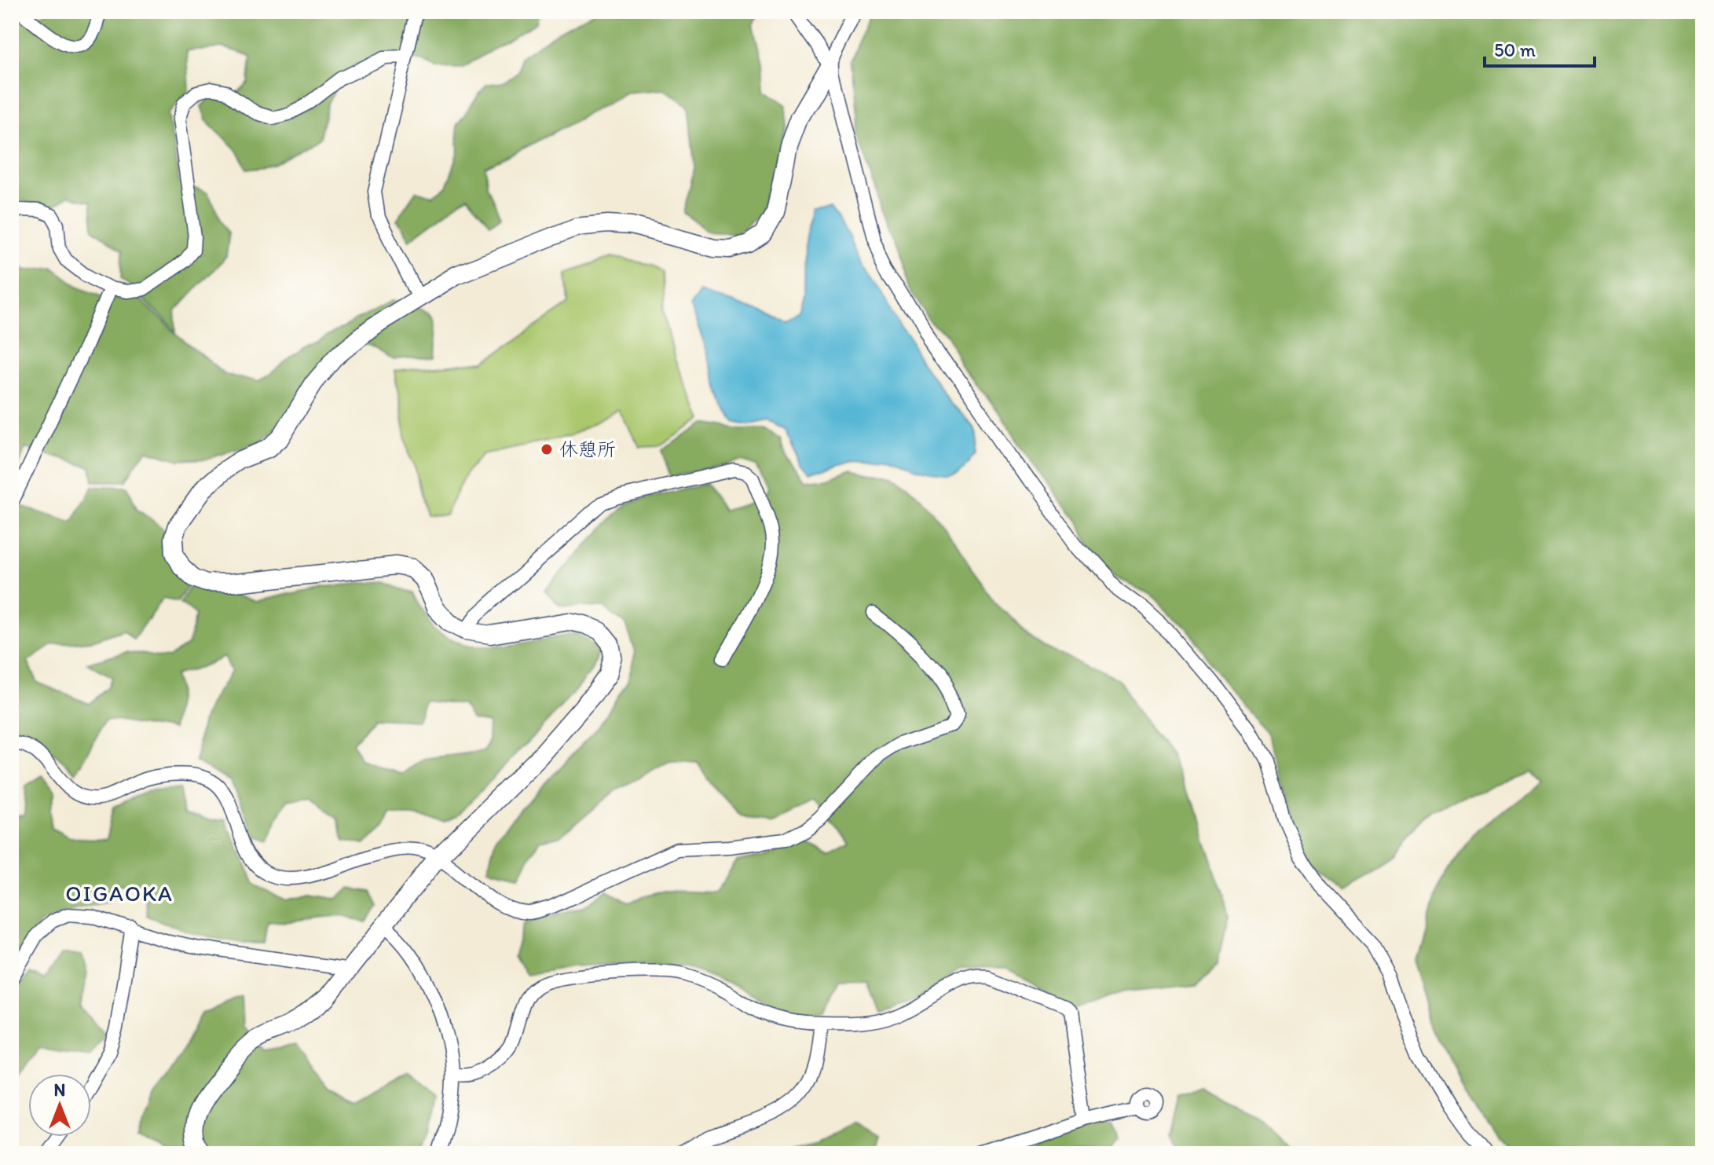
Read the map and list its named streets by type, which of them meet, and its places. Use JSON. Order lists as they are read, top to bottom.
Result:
{
  "districts": ["OIGAOKA"],
  "places": ["休憩所"],
  "scale_bar": "50 m",
  "north": "top"
}
